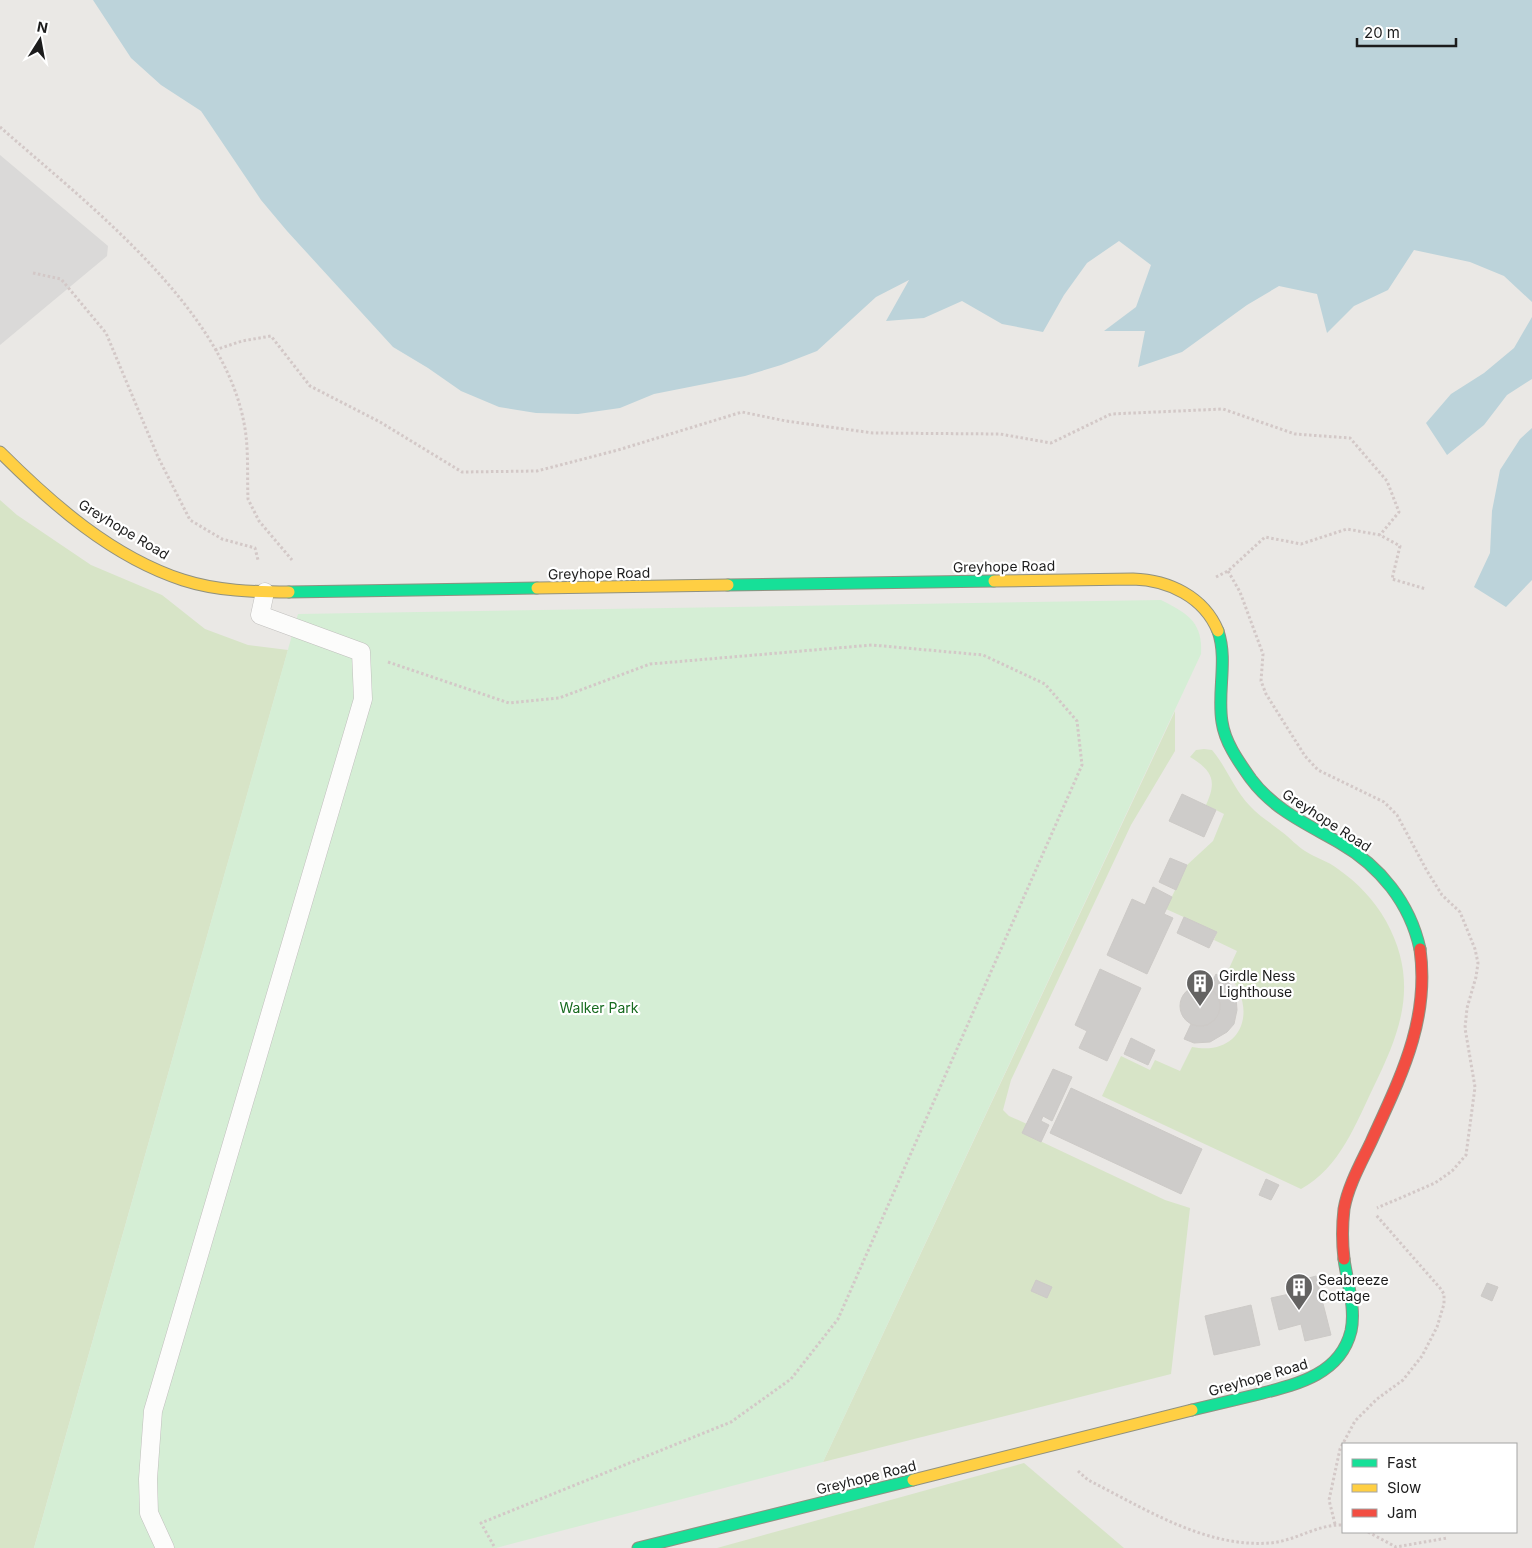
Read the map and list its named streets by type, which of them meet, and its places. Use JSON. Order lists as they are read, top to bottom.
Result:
{
  "streets": {
    "street": ["Greyhope Road"]
  },
  "parks": ["Walker Park"],
  "places": {
    "building": ["Girdle Ness Lighthouse", "Seabreeze Cottage"]
  },
  "legend": ["Fast", "Slow", "Jam"],
  "scale_bar": "20 m",
  "north": "top"
}
